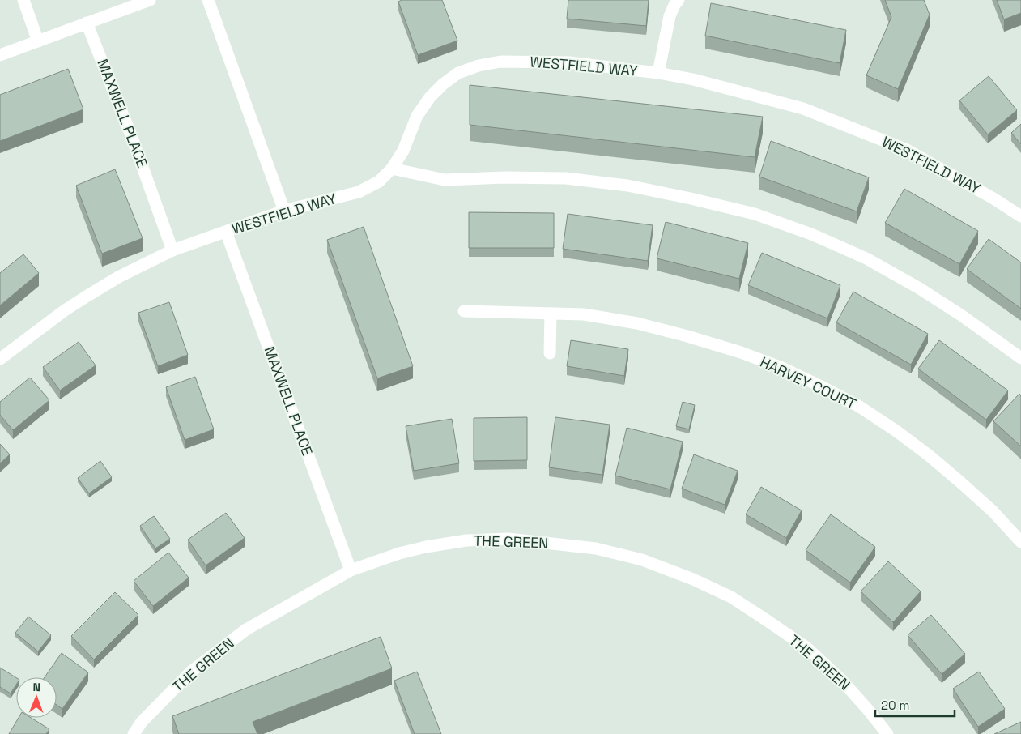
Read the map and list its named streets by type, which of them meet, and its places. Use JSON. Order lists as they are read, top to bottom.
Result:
{
  "streets": {
    "street": [
      "WESTFIELD WAY",
      "MAXWELL PLACE",
      "HARVEY COURT",
      "THE GREEN"
    ]
  },
  "crossings": [
    ["WESTFIELD WAY", "MAXWELL PLACE"],
    ["MAXWELL PLACE", "THE GREEN"]
  ],
  "scale_bar": "20 m",
  "north": "top"
}
